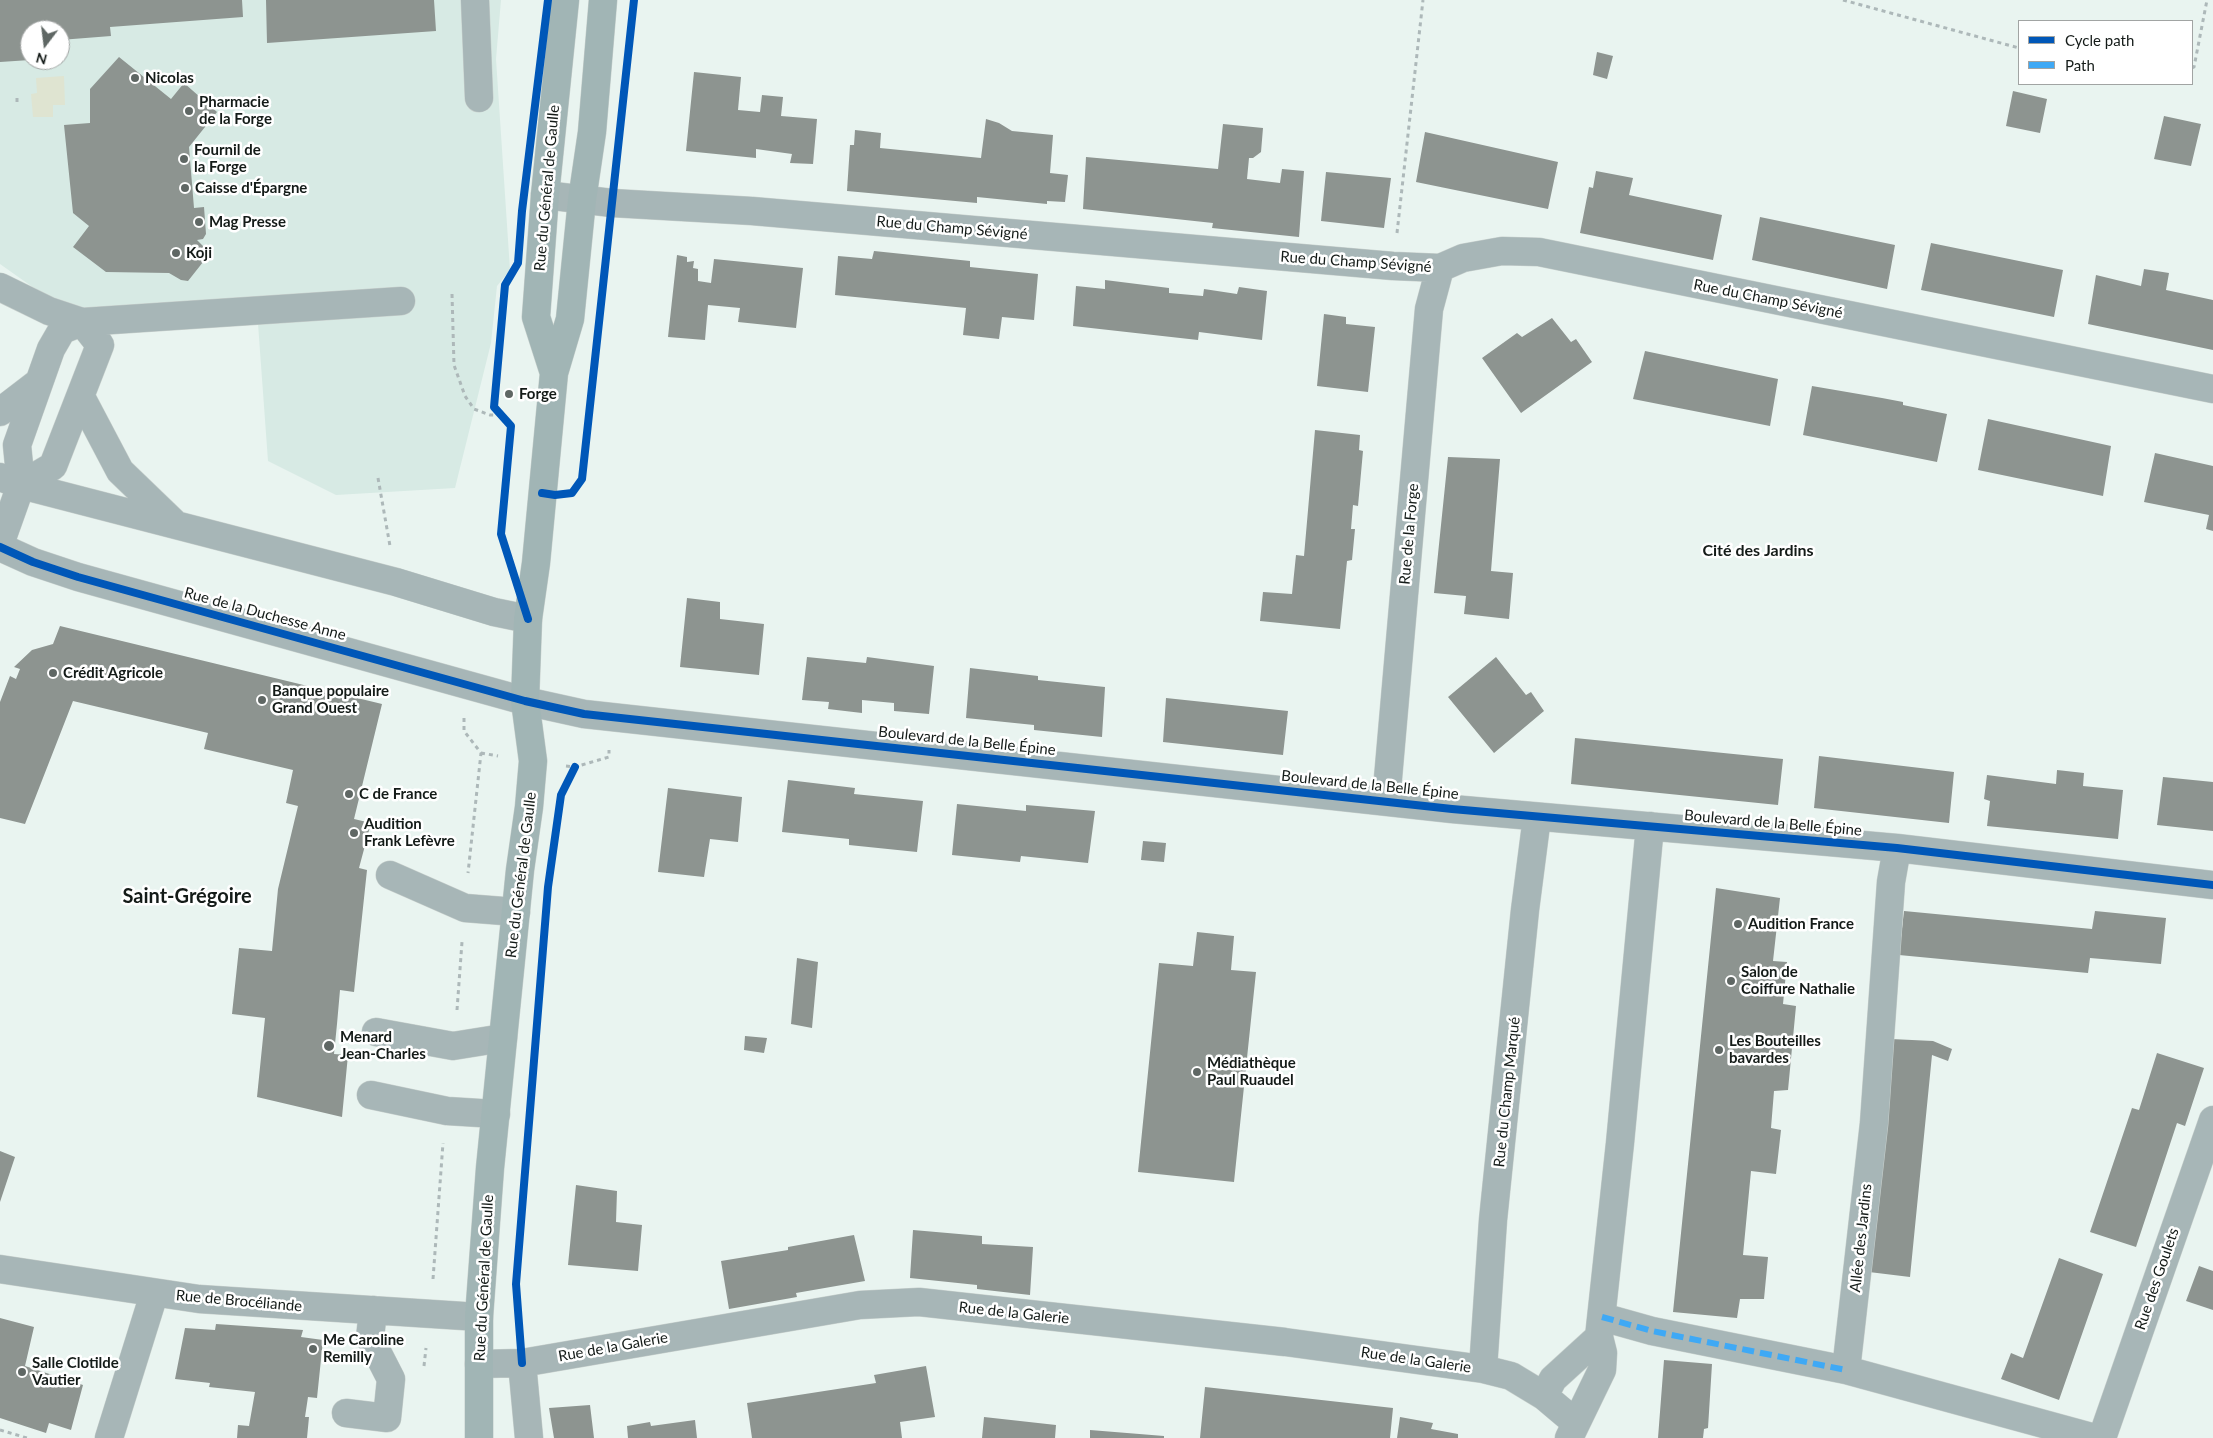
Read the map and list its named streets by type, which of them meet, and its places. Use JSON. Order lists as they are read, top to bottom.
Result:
{
  "streets": {
    "main road": ["Rue du Général de Gaulle"],
    "street": [
      "Rue du Champ Sévigné",
      "Rue de la Forge",
      "Rue de la Duchesse Anne",
      "Boulevard de la Belle Épine",
      "Rue du Champ Marqué",
      "Allée des Jardins",
      "Rue des Goulets",
      "Rue de Brocéliande",
      "Rue de la Galerie"
    ]
  },
  "crossings": [
    ["Rue du Général de Gaulle", "Rue du Champ Sévigné"],
    ["Rue du Général de Gaulle", "Rue de la Duchesse Anne"],
    ["Rue du Général de Gaulle", "Boulevard de la Belle Épine"],
    ["Rue du Général de Gaulle", "Rue de Brocéliande"],
    ["Rue du Général de Gaulle", "Rue de la Galerie"],
    ["Rue du Champ Sévigné", "Rue de la Forge"],
    ["Rue de la Forge", "Boulevard de la Belle Épine"],
    ["Rue de la Duchesse Anne", "Boulevard de la Belle Épine"],
    ["Boulevard de la Belle Épine", "Rue du Champ Marqué"],
    ["Boulevard de la Belle Épine", "Allée des Jardins"],
    ["Rue du Champ Marqué", "Rue de la Galerie"]
  ],
  "districts": ["Cité des Jardins", "Saint-Grégoire"],
  "places": [
    "Nicolas",
    "Pharmacie de la Forge",
    "Fournil de la Forge",
    "Caisse d'Épargne",
    "Mag Presse",
    "Koji",
    "Forge",
    "Crédit Agricole",
    "Banque populaire Grand Ouest",
    "C de France",
    "Audition Frank Lefèvre",
    "Audition France",
    "Salon de Coiffure Nathalie",
    "Menard Jean-Charles",
    "Les Bouteilles bavardes",
    "Médiathèque Paul Ruaudel",
    "Me Caroline Remilly",
    "Salle Clotilde Vautier"
  ],
  "legend": ["Cycle path", "Path"],
  "north": "bottom"
}
